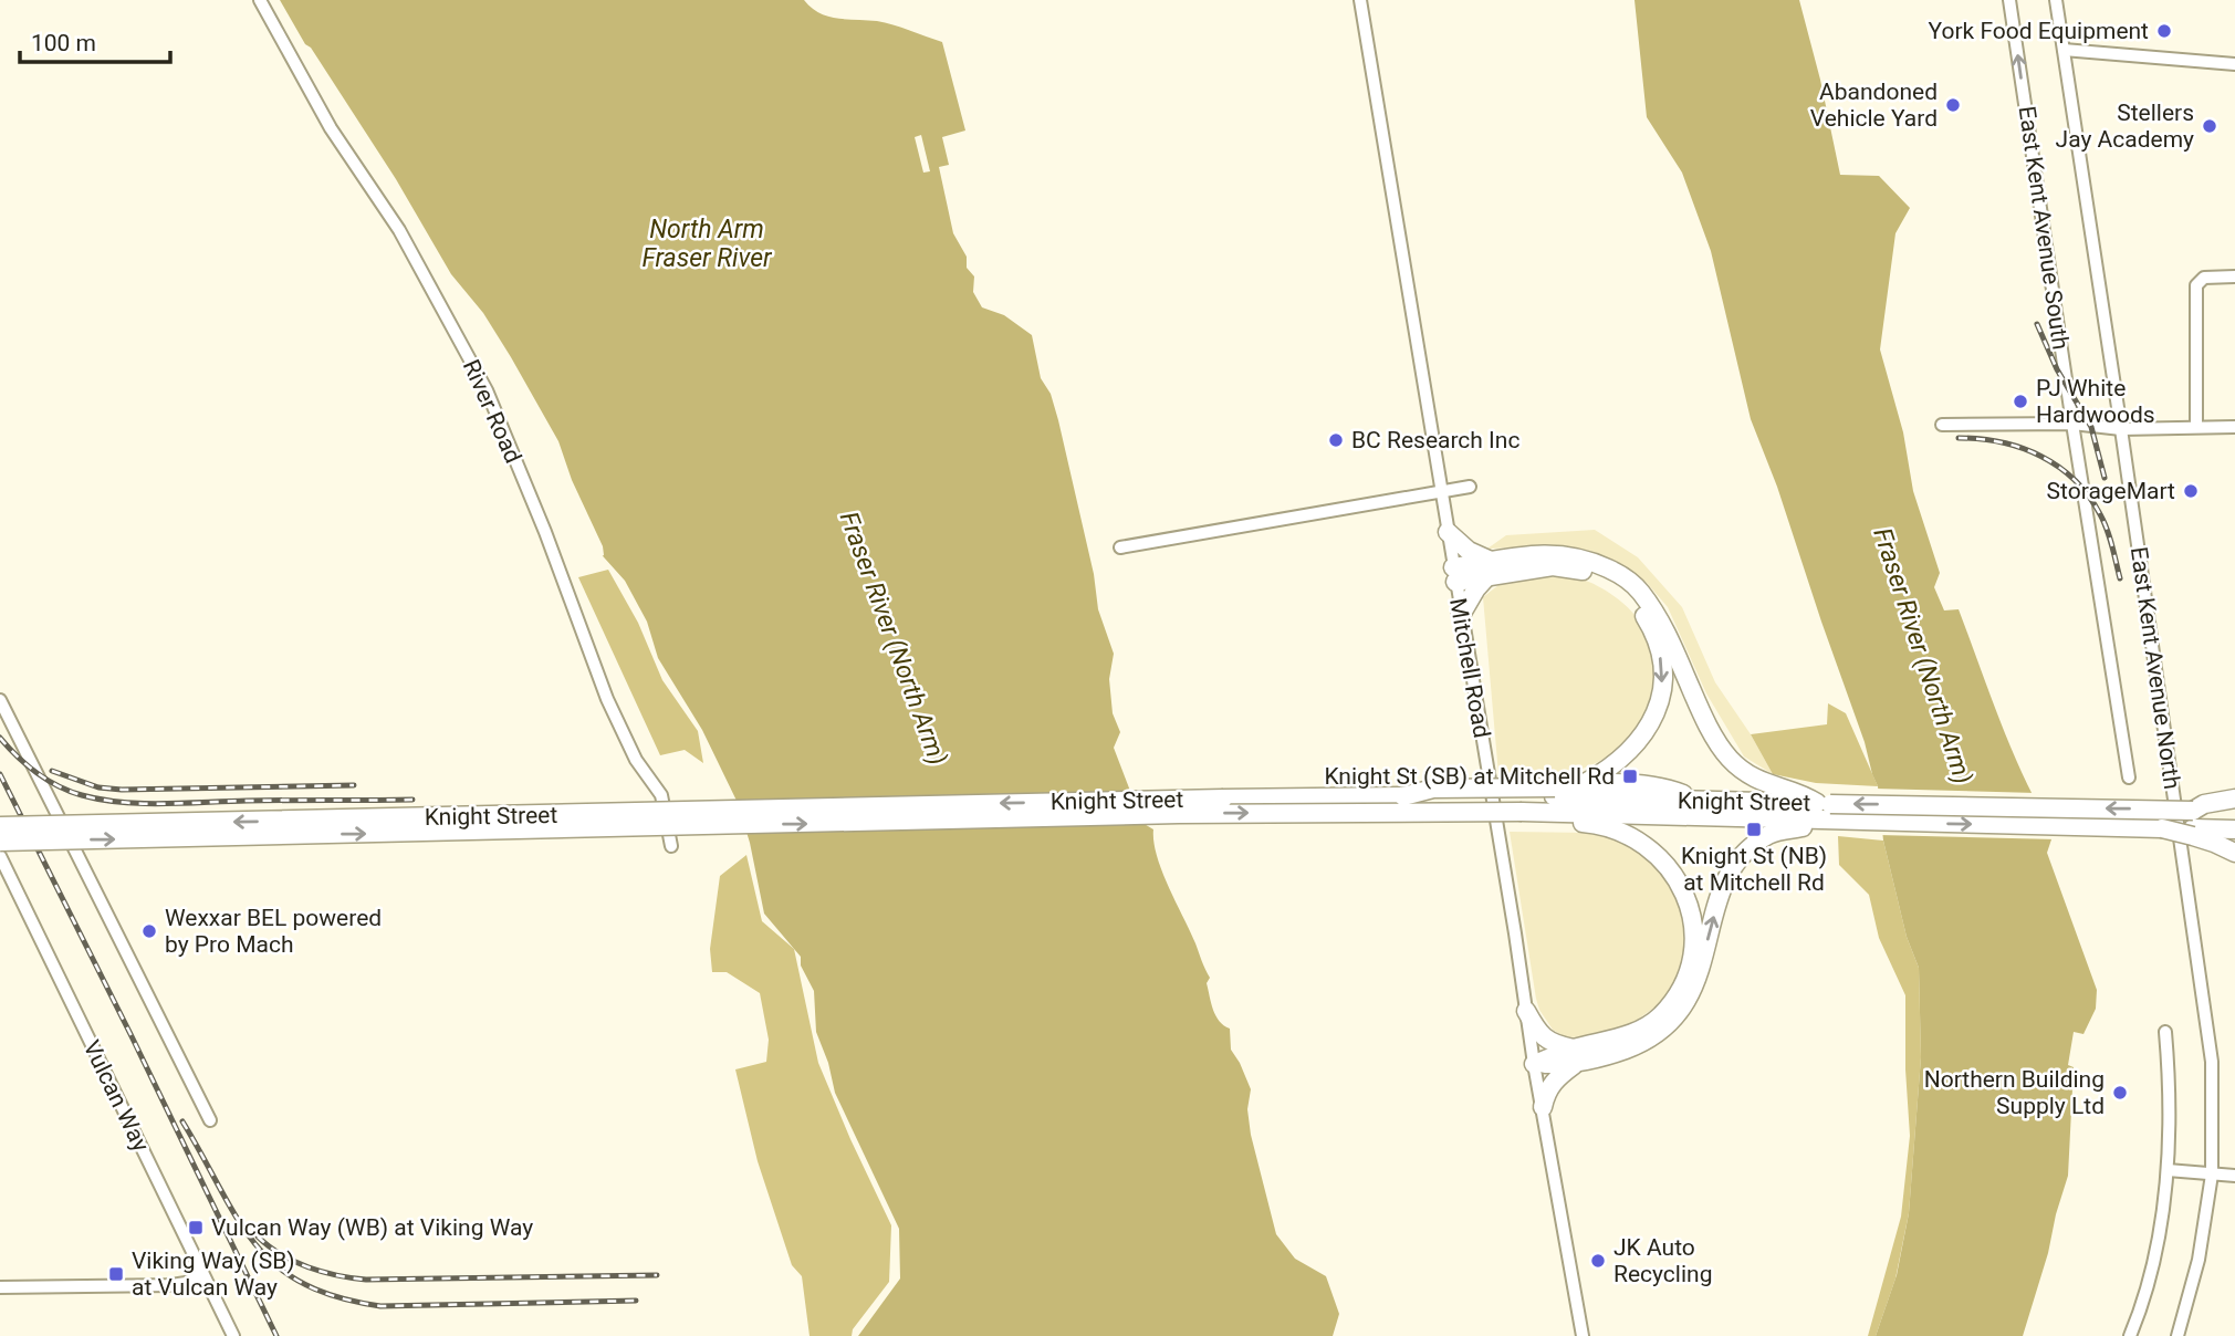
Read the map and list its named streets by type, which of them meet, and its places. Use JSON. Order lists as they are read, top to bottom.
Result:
{
  "streets": {
    "highway": ["Knight Street"],
    "street": [
      "East Kent Avenue South",
      "River Road",
      "Mitchell Road",
      "East Kent Avenue North",
      "Vulcan Way"
    ]
  },
  "one_way": ["East Kent Avenue South"],
  "water": ["North Arm Fraser River", "Fraser River (North Arm)"],
  "places": {
    "other": [
      "York Food Equipment",
      "Abandoned Vehicle Yard",
      "Stellers Jay Academy",
      "PJ White Hardwoods",
      "BC Research Inc",
      "StorageMart",
      "Wexxar BEL powered by Pro Mach",
      "Northern Building Supply Ltd",
      "JK Auto Recycling"
    ],
    "transit": [
      "Knight St (SB) at Mitchell Rd",
      "Knight St (NB) at Mitchell Rd",
      "Vulcan Way (WB) at Viking Way",
      "Viking Way (SB) at Vulcan Way"
    ]
  },
  "scale_bar": "100 m"
}
